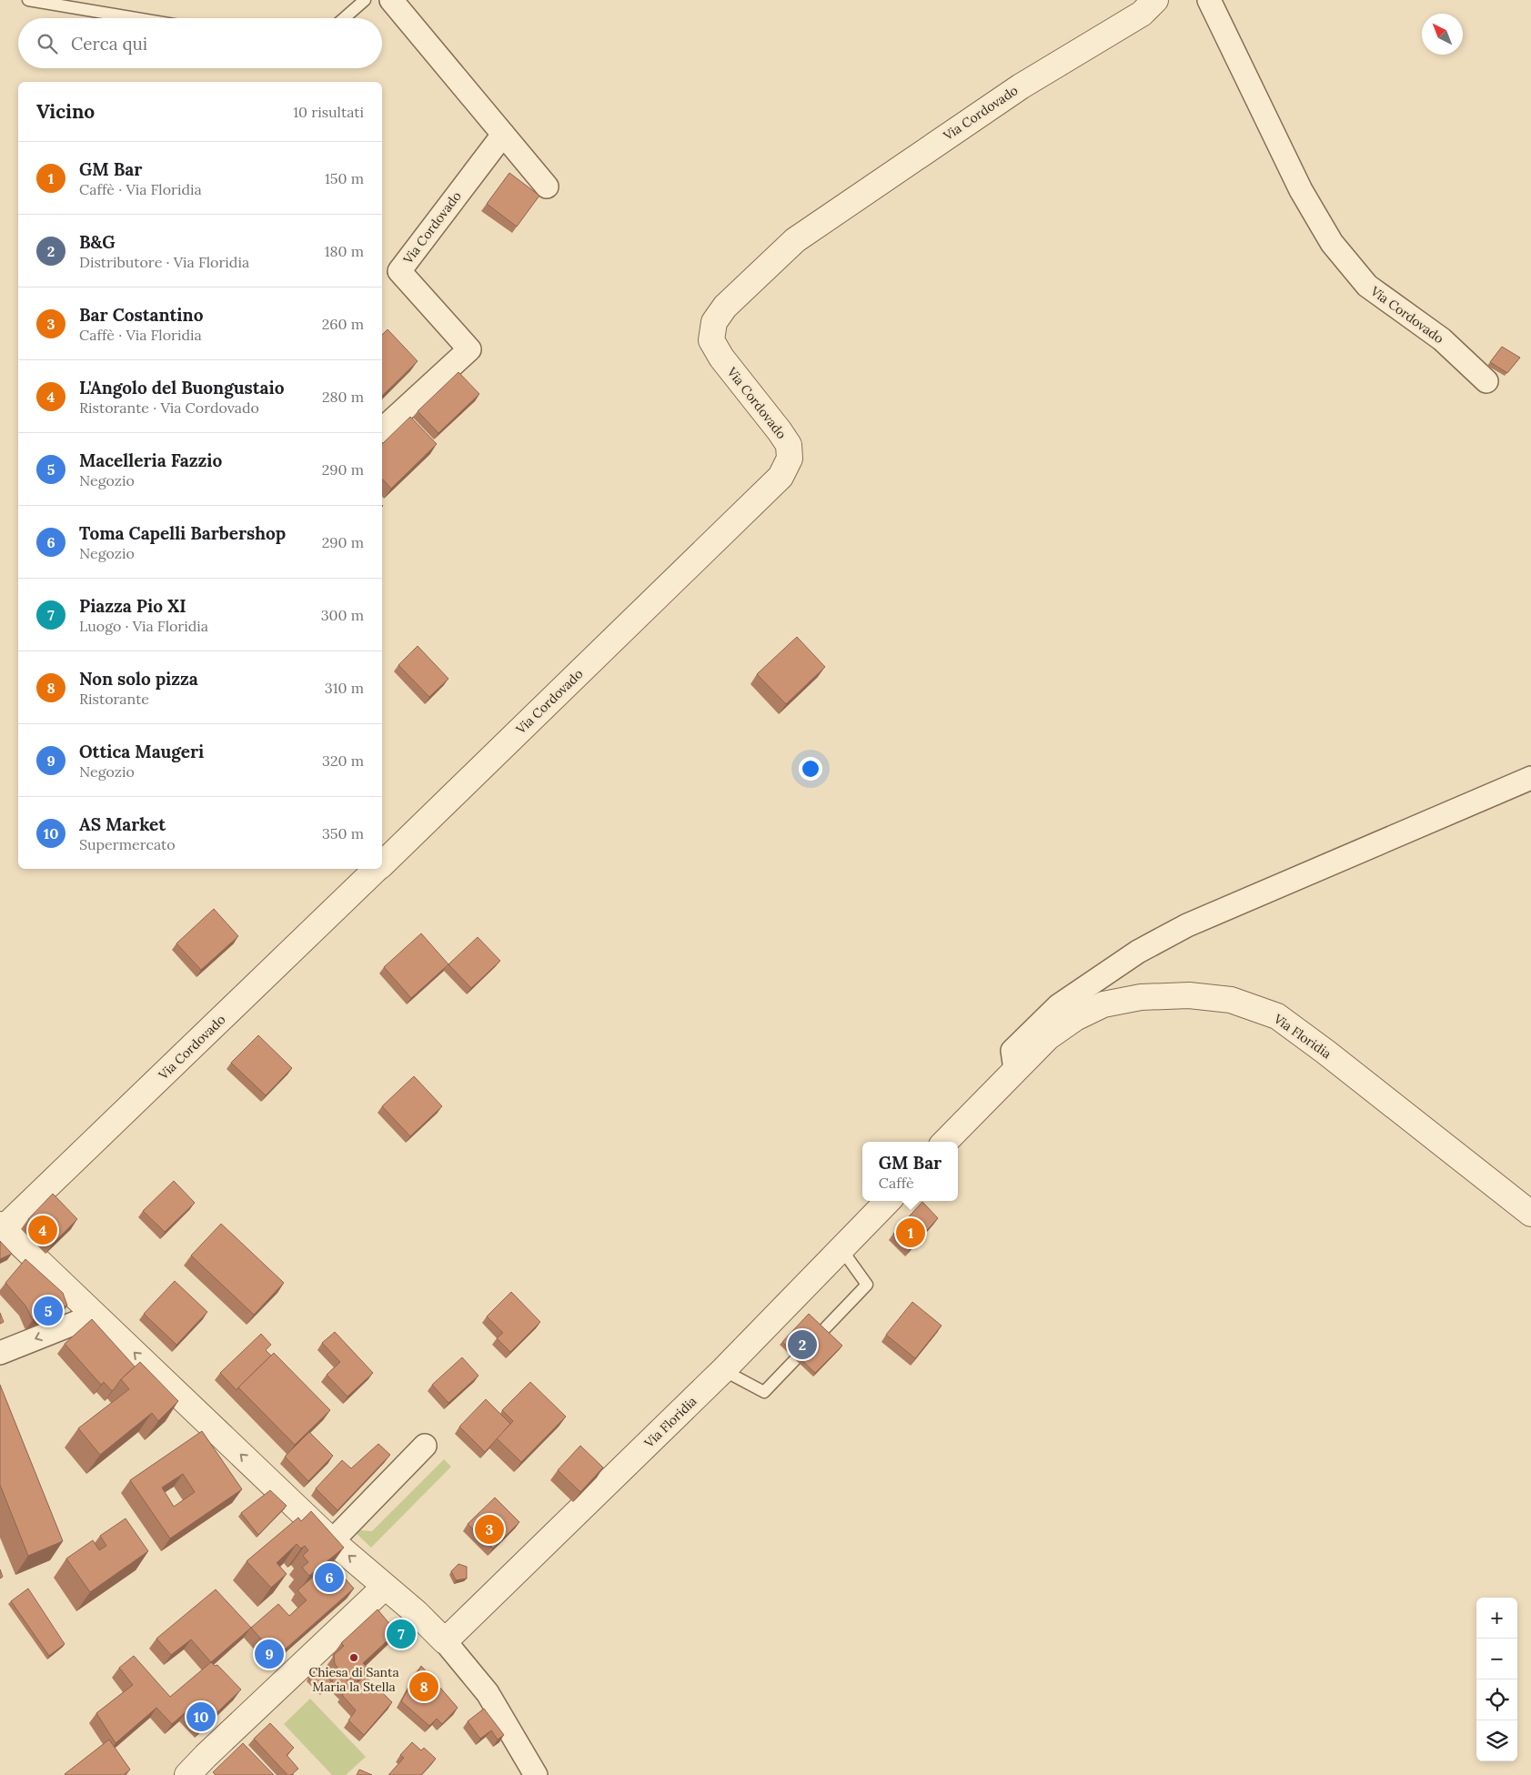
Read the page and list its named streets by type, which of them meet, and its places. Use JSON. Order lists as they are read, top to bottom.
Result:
{
  "streets": {
    "street": ["Via Cordovado", "Via Floridia"]
  },
  "places": ["Chiesa di Santa Maria la Stella"],
  "north": "top left",
  "page": {
    "search": "Cerca qui",
    "heading": ["Vicino", "10 risultati"],
    "list": [
      {
        "mark": "1",
        "name": "GM Bar",
        "note": "Caffè · Via Floridia",
        "value": "150 m"
      },
      {
        "mark": "2",
        "name": "B&G",
        "note": "Distributore · Via Floridia",
        "value": "180 m"
      },
      {
        "mark": "3",
        "name": "Bar Costantino",
        "note": "Caffè · Via Floridia",
        "value": "260 m"
      },
      {
        "mark": "4",
        "name": "L'Angolo del Buongustaio",
        "note": "Ristorante · Via Cordovado",
        "value": "280 m"
      },
      {
        "mark": "5",
        "name": "Macelleria Fazzio",
        "note": "Negozio",
        "value": "290 m"
      },
      {
        "mark": "6",
        "name": "Toma Capelli Barbershop",
        "note": "Negozio",
        "value": "290 m"
      },
      {
        "mark": "7",
        "name": "Piazza Pio XI",
        "note": "Luogo · Via Floridia",
        "value": "300 m"
      },
      {
        "mark": "8",
        "name": "Non solo pizza",
        "note": "Ristorante",
        "value": "310 m"
      },
      {
        "mark": "9",
        "name": "Ottica Maugeri",
        "note": "Negozio",
        "value": "320 m"
      },
      {
        "mark": "10",
        "name": "AS Market",
        "note": "Supermercato",
        "value": "350 m"
      }
    ],
    "popup": ["GM Bar", "Caffè"],
    "pins": [
      "4",
      "1",
      "5",
      "2",
      "3",
      "6",
      "7",
      "9",
      "8",
      "10"
    ],
    "map_buttons": ["+", "−"]
  }
}
